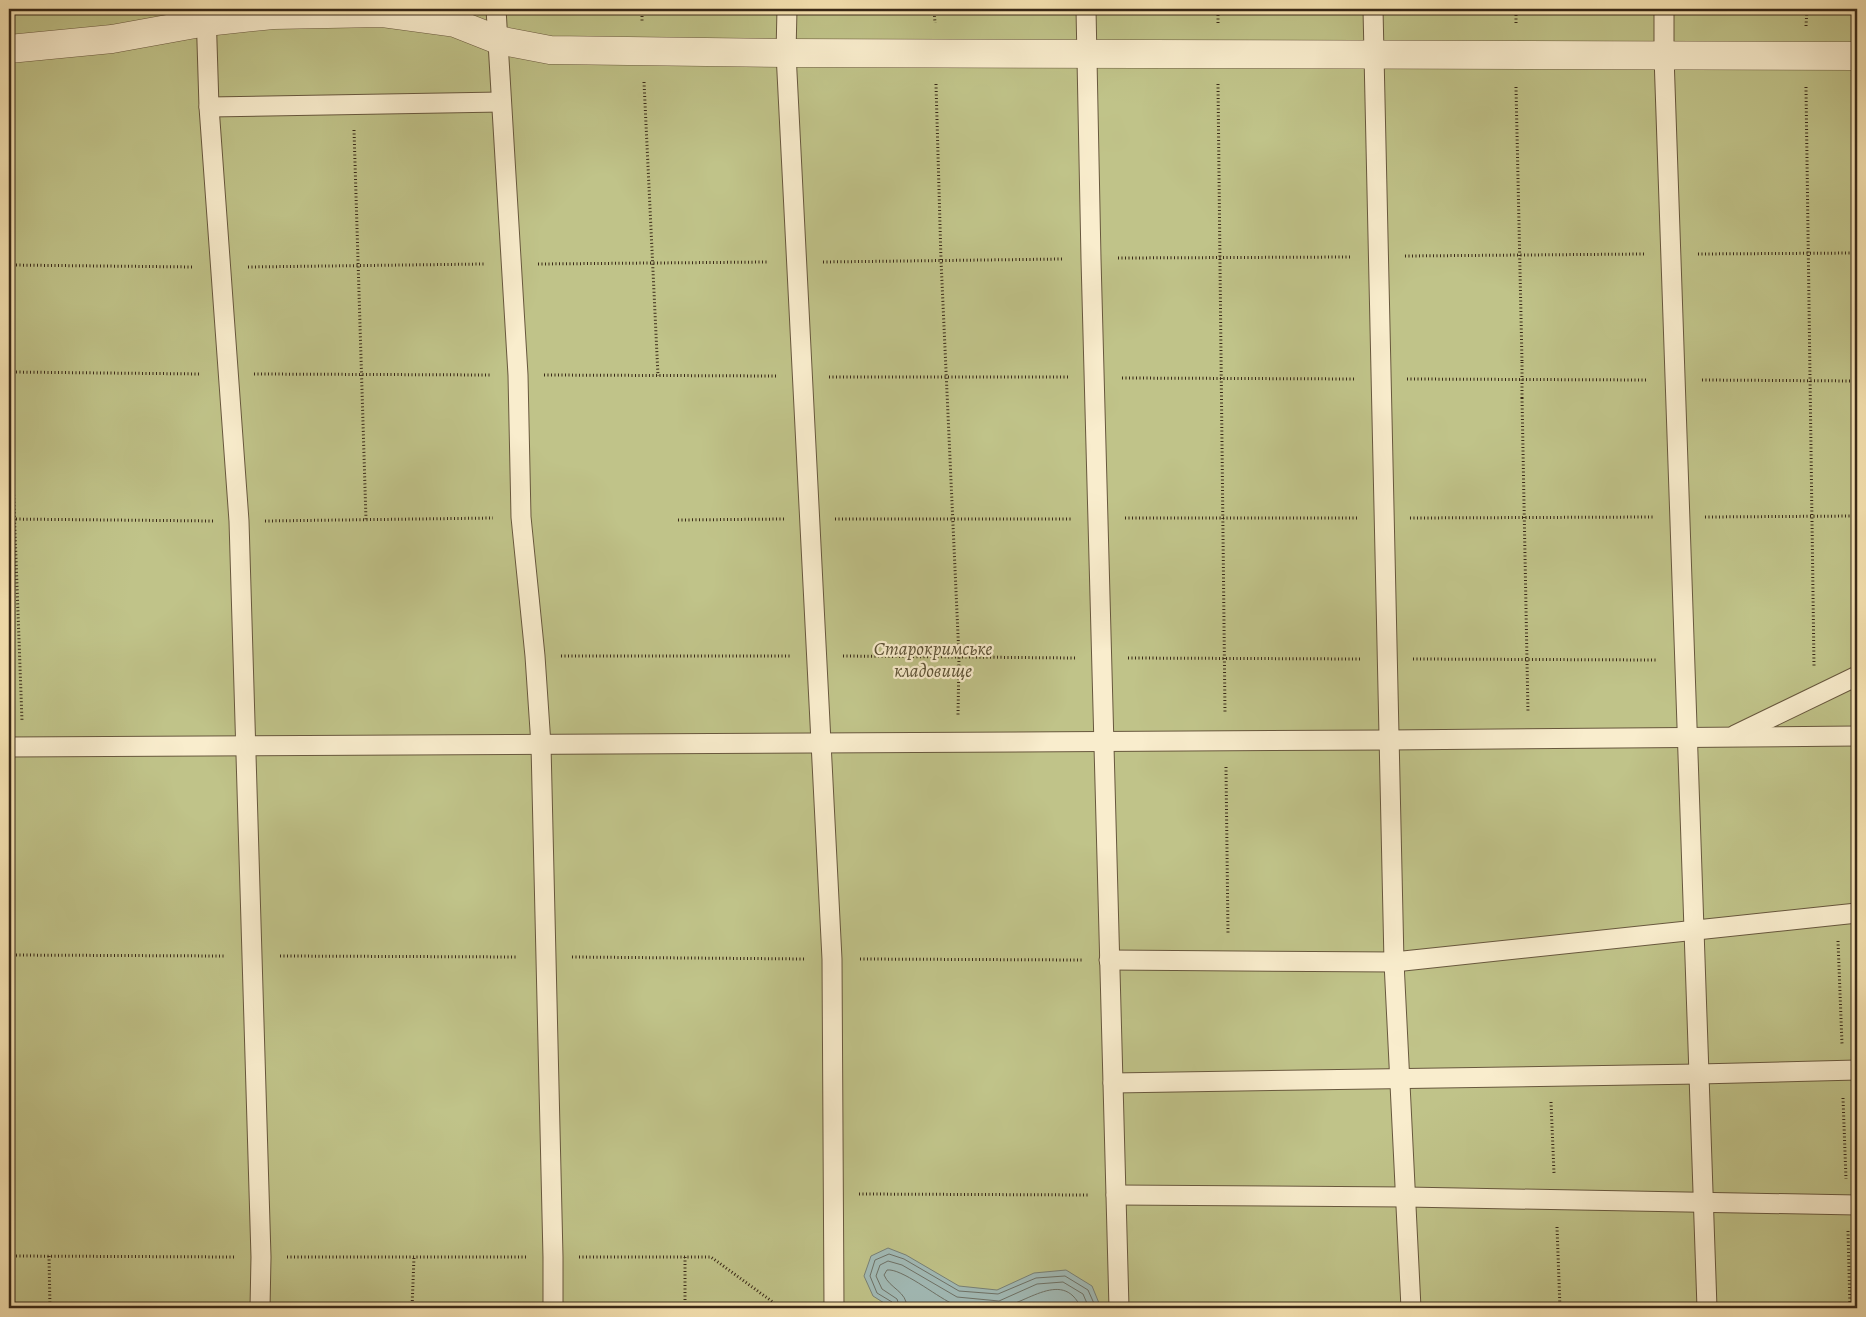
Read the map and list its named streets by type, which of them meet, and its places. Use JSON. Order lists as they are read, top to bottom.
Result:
{
  "parks": ["Старокримське кладовище"]
}
